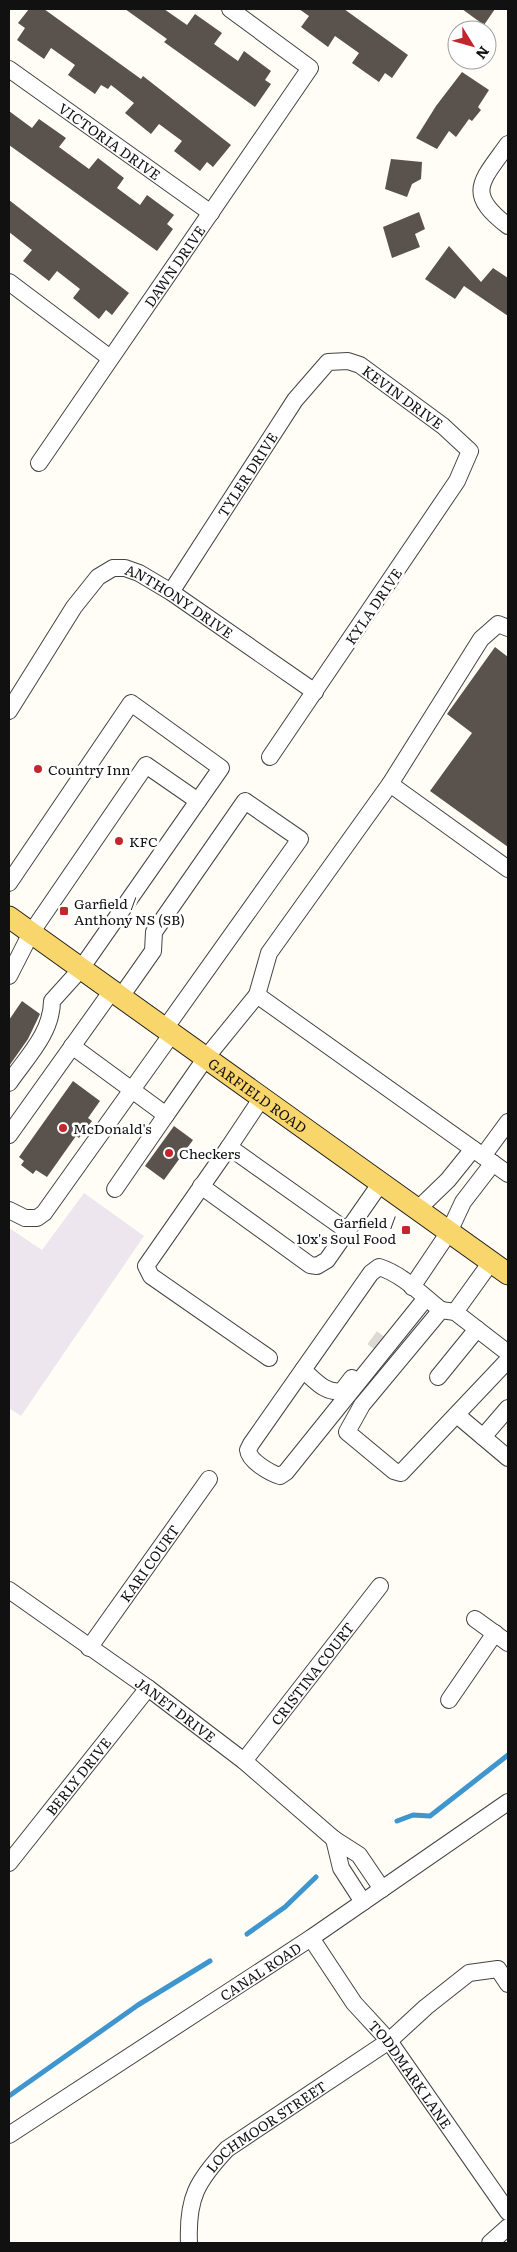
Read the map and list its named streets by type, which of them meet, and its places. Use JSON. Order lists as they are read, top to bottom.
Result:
{
  "streets": {
    "main road": ["GARFIELD ROAD"],
    "street": [
      "VICTORIA DRIVE",
      "DAWN DRIVE",
      "KEVIN DRIVE",
      "TYLER DRIVE",
      "ANTHONY DRIVE",
      "KYLA DRIVE",
      "KARI COURT",
      "CRISTINA COURT",
      "JANET DRIVE",
      "BERLY DRIVE",
      "CANAL ROAD",
      "TODDMARK LANE",
      "LOCHMOOR STREET"
    ]
  },
  "crossings": [
    ["VICTORIA DRIVE", "DAWN DRIVE"],
    ["KEVIN DRIVE", "TYLER DRIVE"],
    ["KEVIN DRIVE", "KYLA DRIVE"],
    ["TYLER DRIVE", "ANTHONY DRIVE"],
    ["ANTHONY DRIVE", "KYLA DRIVE"],
    ["KARI COURT", "JANET DRIVE"],
    ["CRISTINA COURT", "JANET DRIVE"],
    ["JANET DRIVE", "BERLY DRIVE"],
    ["JANET DRIVE", "CANAL ROAD"],
    ["CANAL ROAD", "TODDMARK LANE"],
    ["TODDMARK LANE", "LOCHMOOR STREET"]
  ],
  "places": {
    "other": [
      "Country Inn",
      "KFC",
      "McDonald's",
      "Checkers"
    ],
    "transit": ["Garfield / Anthony NS (SB)", "Garfield / 10x's Soul Food"]
  },
  "north": "bottom right"
}
